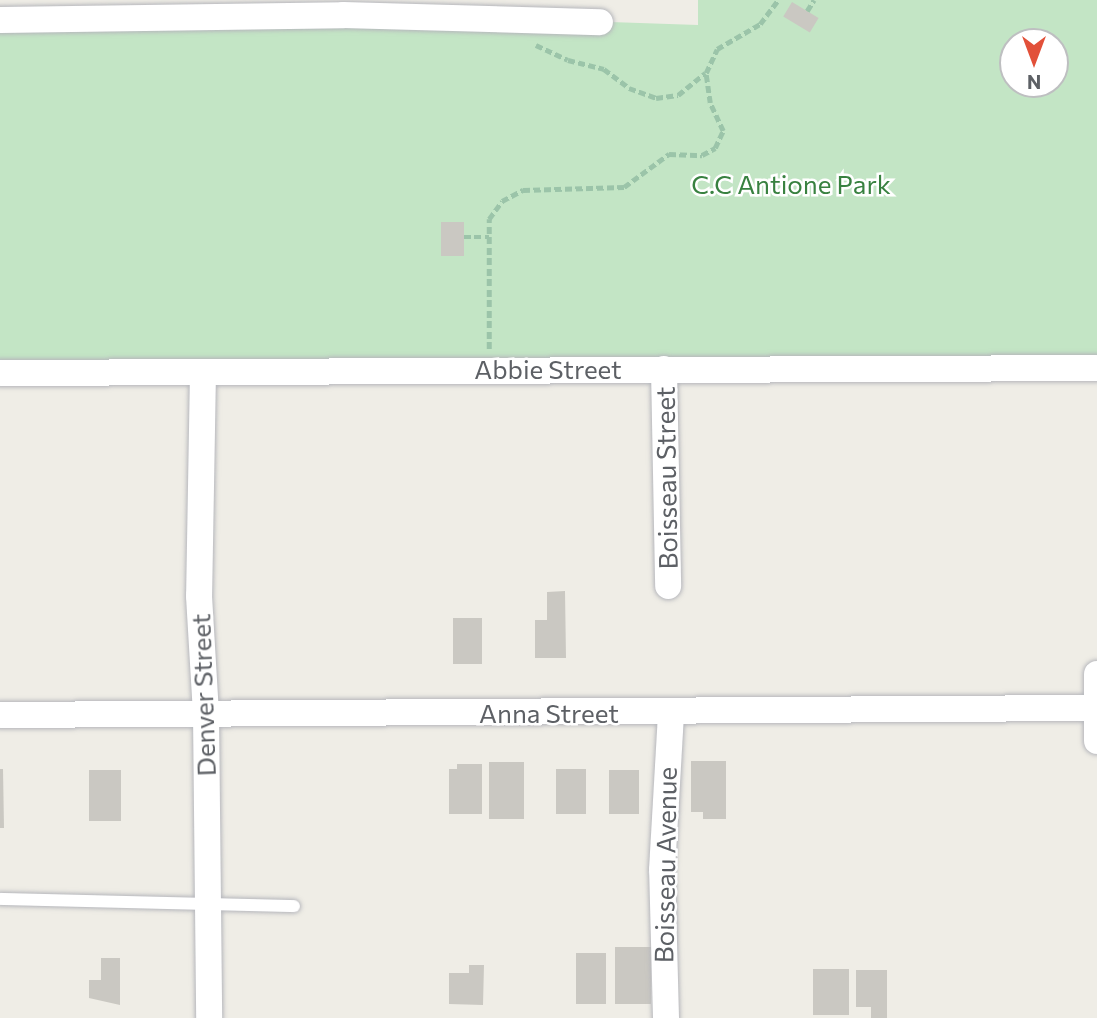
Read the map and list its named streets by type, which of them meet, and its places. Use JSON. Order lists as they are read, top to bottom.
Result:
{
  "streets": {
    "street": [
      "Abbie Street",
      "Boisseau Street",
      "Denver Street",
      "Anna Street",
      "Boisseau Avenue"
    ]
  },
  "crossings": [
    ["Abbie Street", "Boisseau Street"],
    ["Abbie Street", "Denver Street"],
    ["Denver Street", "Anna Street"],
    ["Anna Street", "Boisseau Avenue"]
  ],
  "parks": ["C.C Antione Park"],
  "north": "bottom"
}
